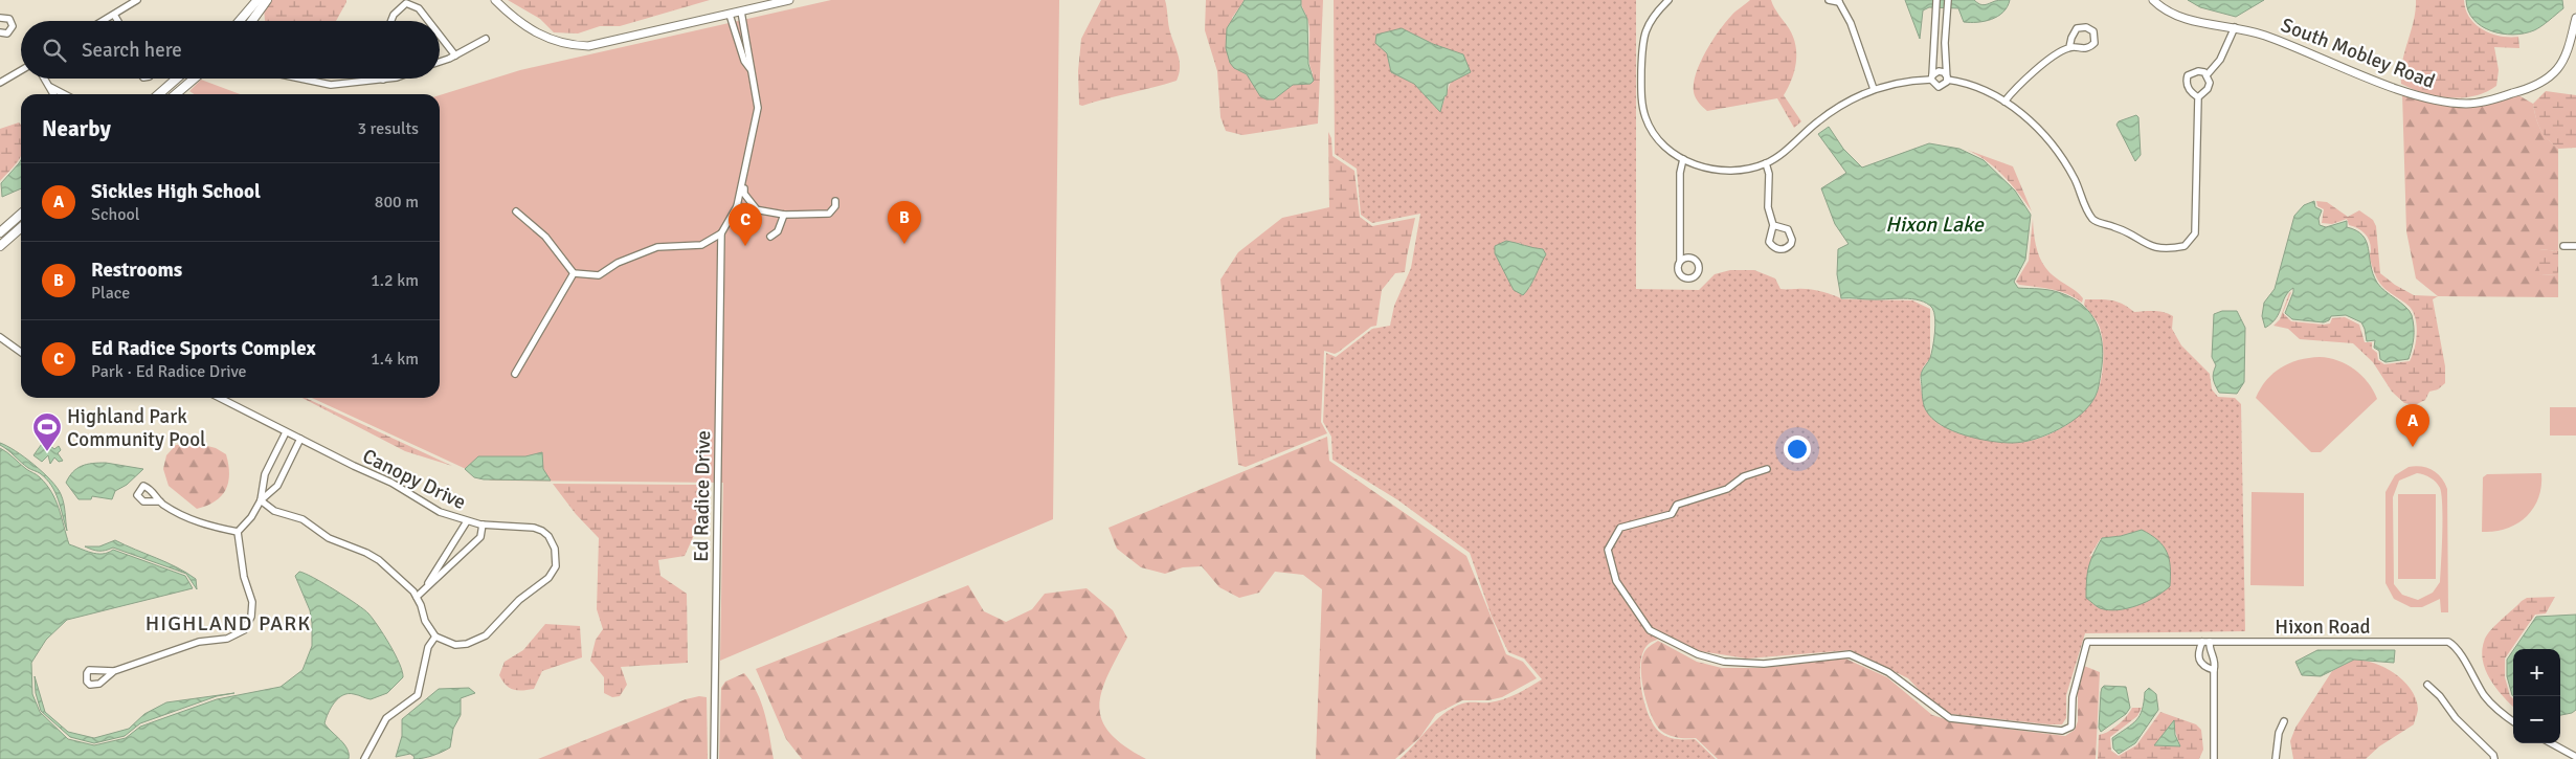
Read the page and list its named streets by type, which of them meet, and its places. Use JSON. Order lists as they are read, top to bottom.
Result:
{
  "streets": {
    "street": [
      "South Mobley Road",
      "Canopy Drive",
      "Ed Radice Drive",
      "Hixon Road"
    ]
  },
  "districts": ["HIGHLAND PARK"],
  "water": ["Hixon Lake"],
  "places": {
    "sports": ["Highland Park Community Pool"]
  },
  "page": {
    "search": "Search here",
    "heading": ["Nearby", "3 results"],
    "list": [
      {
        "mark": "A",
        "name": "Sickles High School",
        "note": "School",
        "value": "800 m"
      },
      {
        "mark": "B",
        "name": "Restrooms",
        "note": "Place",
        "value": "1.2 km"
      },
      {
        "mark": "C",
        "name": "Ed Radice Sports Complex",
        "note": "Park · Ed Radice Drive",
        "value": "1.4 km"
      }
    ],
    "pins": ["B", "C", "A"],
    "map_buttons": ["+", "−"]
  }
}
